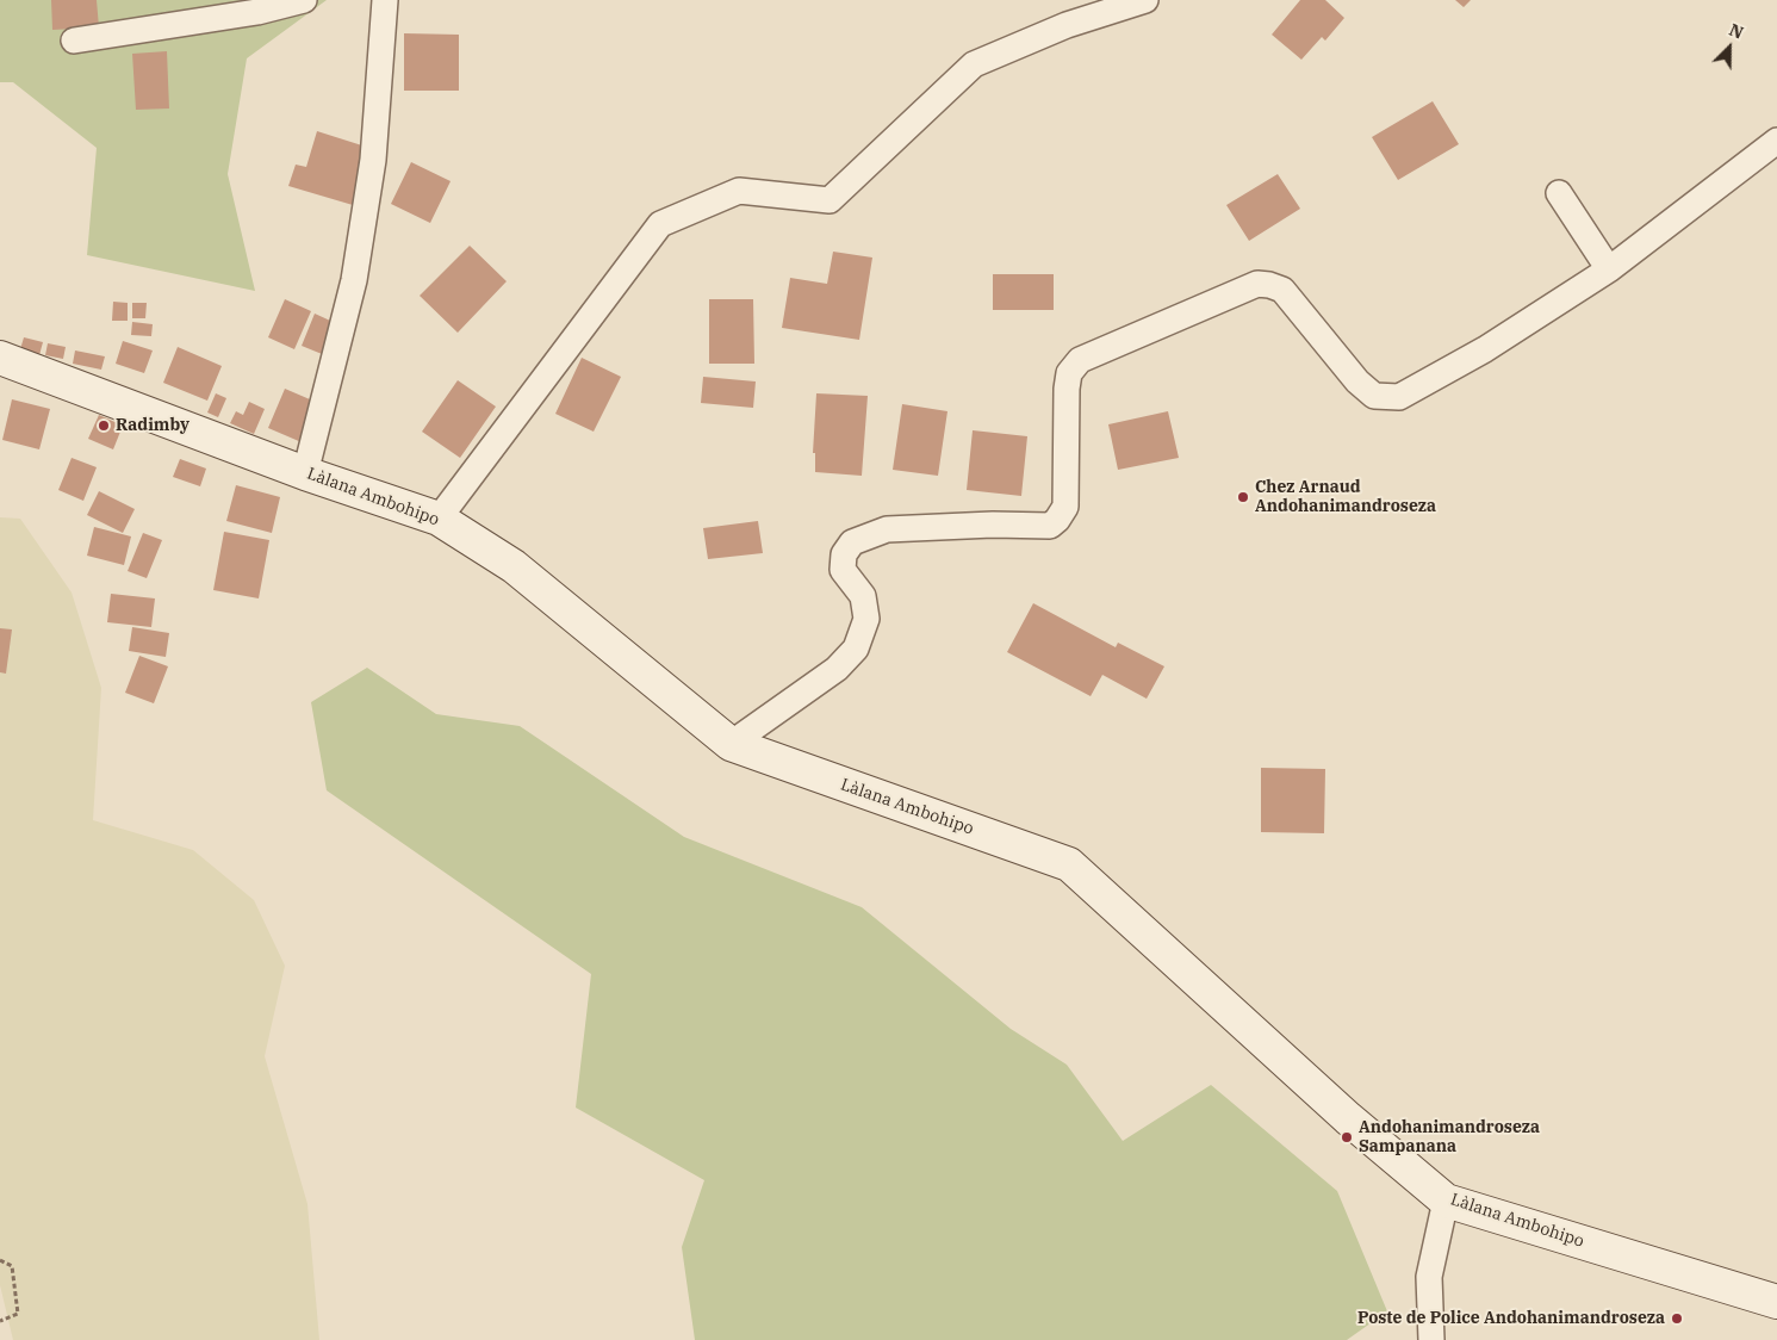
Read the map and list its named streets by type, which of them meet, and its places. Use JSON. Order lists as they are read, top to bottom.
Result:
{
  "streets": {
    "street": ["Làlana Ambohipo"]
  },
  "places": [
    "Radimby",
    "Chez Arnaud Andohanimandroseza",
    "Andohanimandroseza Sampanana",
    "Poste de Police Andohanimandroseza"
  ],
  "north": "top right"
}
